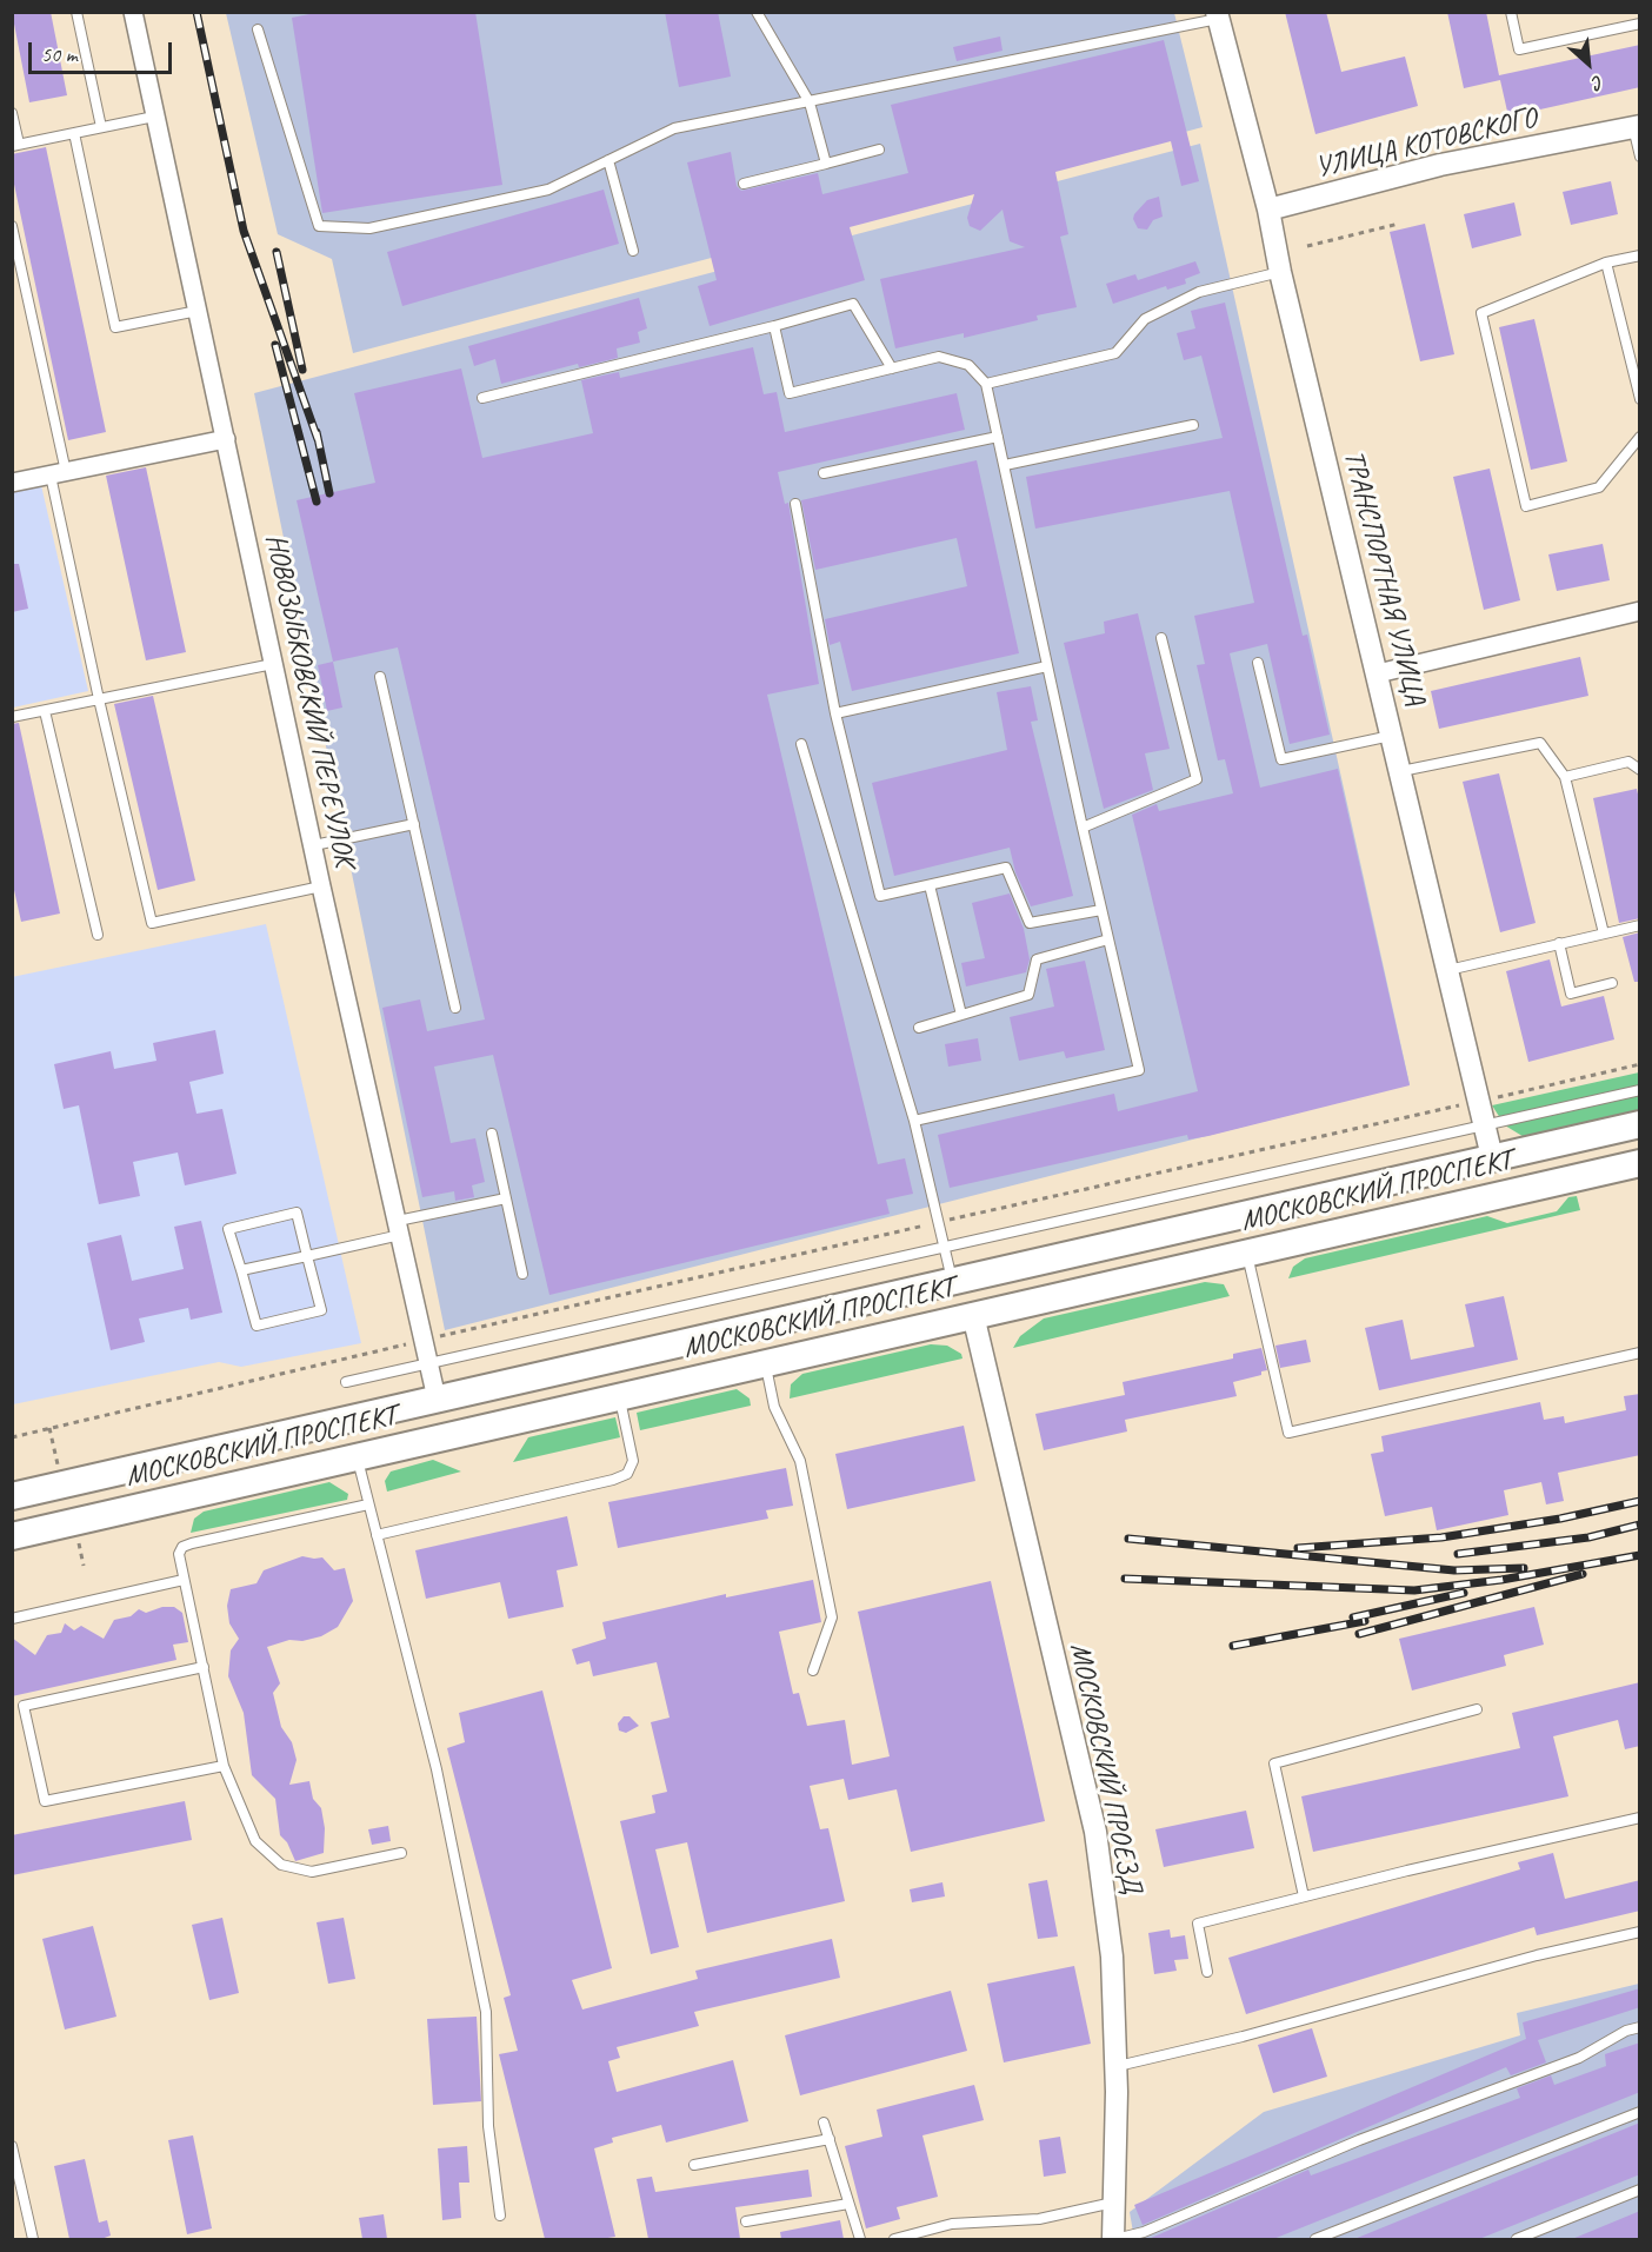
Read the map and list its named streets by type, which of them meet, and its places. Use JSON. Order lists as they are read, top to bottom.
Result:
{
  "streets": {
    "main road": ["МОСКОВСКИЙ ПРОСПЕКТ"],
    "street": [
      "УЛИЦА КОТОВСКОГО",
      "ТРАНСПОРТНАЯ УЛИЦА",
      "НОВОЗЫБКОВСКИЙ ПЕРЕУЛОК",
      "МОСКОВСКИЙ ПРОЕЗД"
    ]
  },
  "crossings": [
    ["УЛИЦА КОТОВСКОГО", "ТРАНСПОРТНАЯ УЛИЦА"],
    ["ТРАНСПОРТНАЯ УЛИЦА", "МОСКОВСКИЙ ПРОСПЕКТ"],
    ["НОВОЗЫБКОВСКИЙ ПЕРЕУЛОК", "МОСКОВСКИЙ ПРОСПЕКТ"],
    ["МОСКОВСКИЙ ПРОСПЕКТ", "МОСКОВСКИЙ ПРОЕЗД"]
  ],
  "scale_bar": "50 m",
  "north": "bottom right"
}
